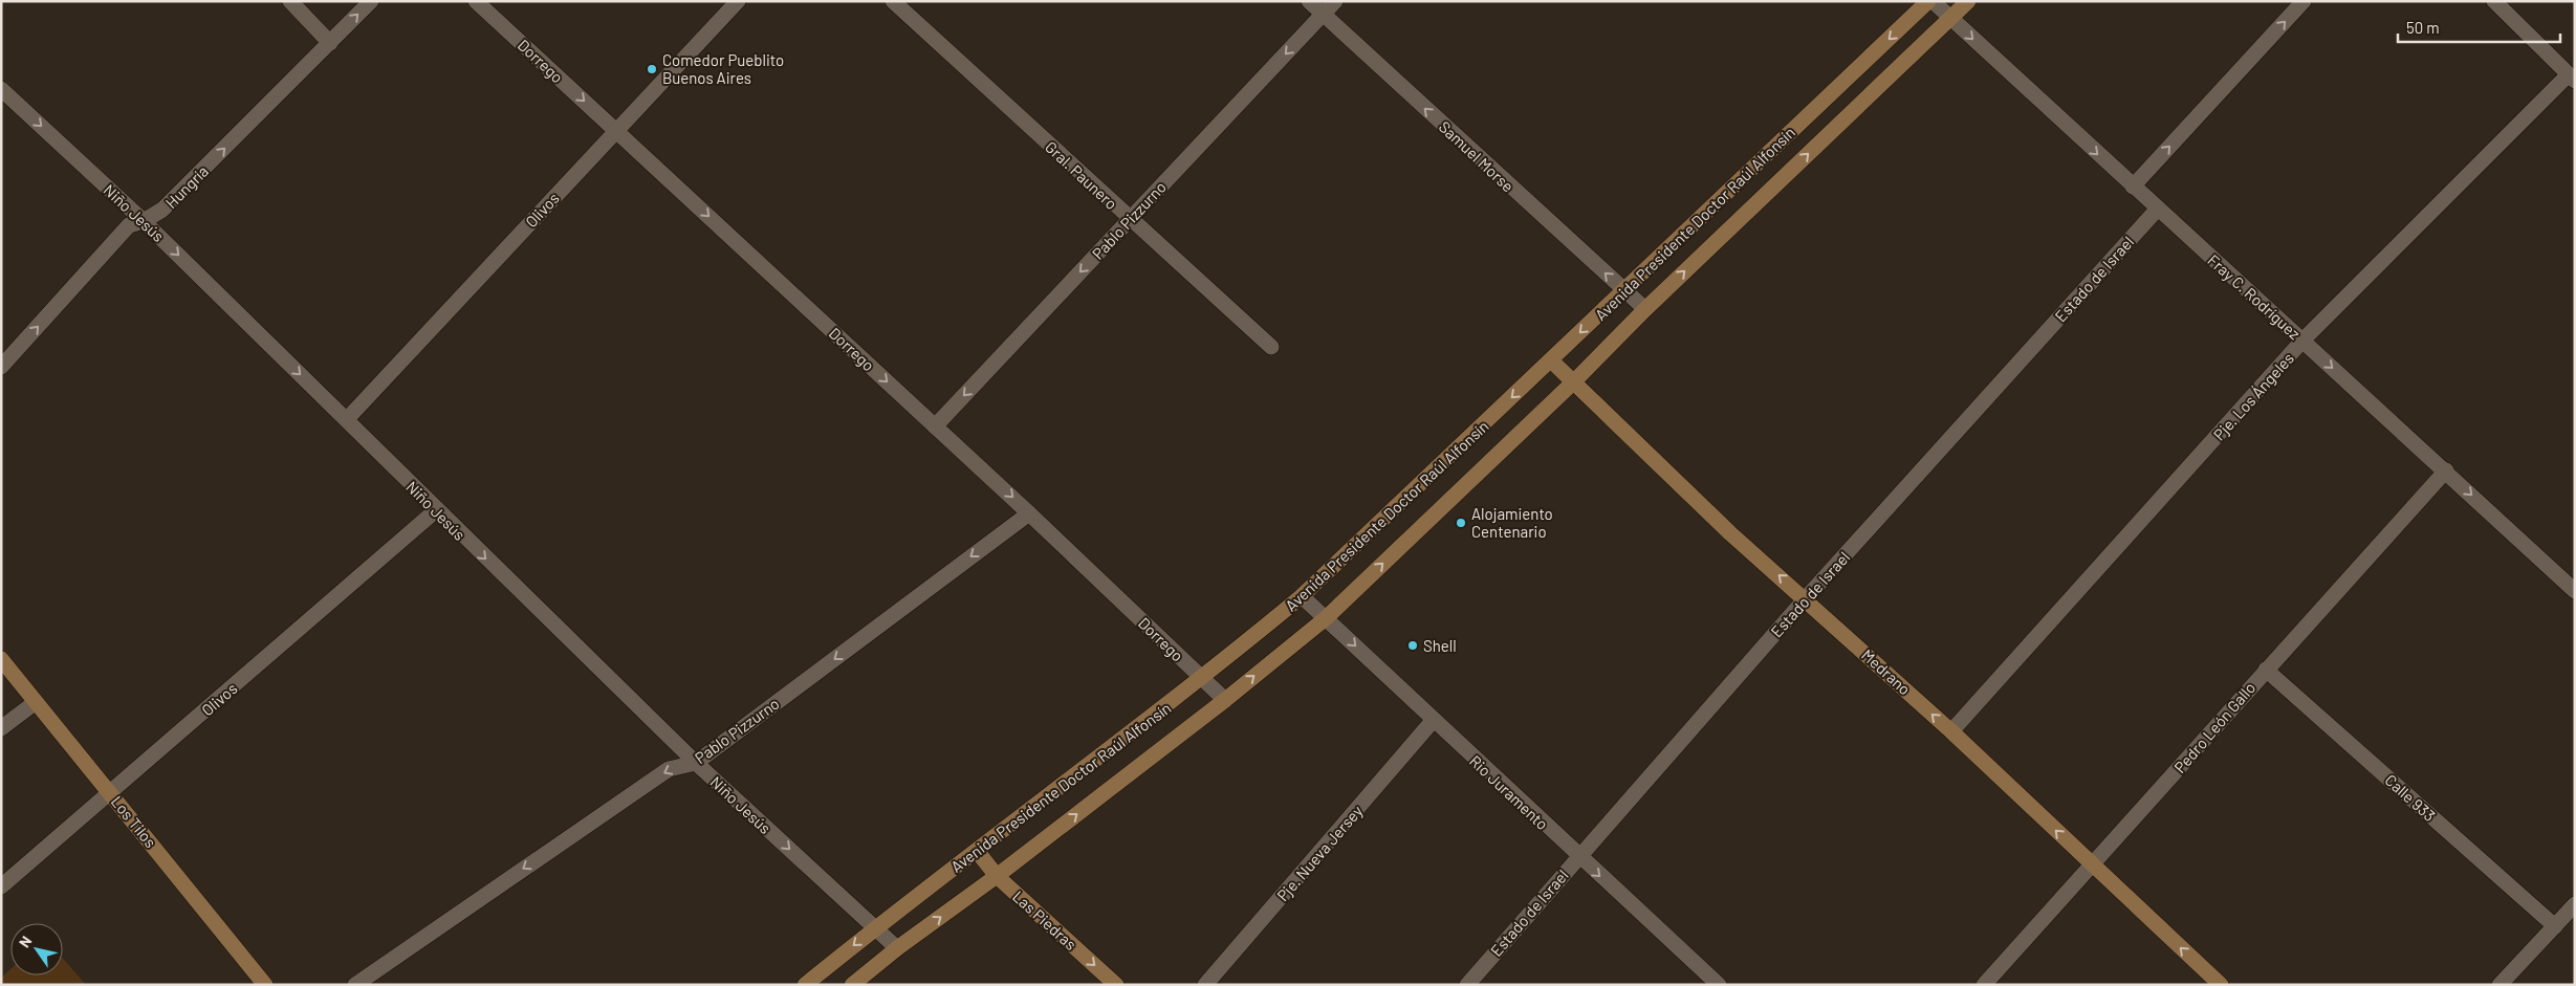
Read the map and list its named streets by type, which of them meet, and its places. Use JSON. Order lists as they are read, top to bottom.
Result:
{
  "streets": {
    "main road": [
      "Avenida Presidente Doctor Raúl Alfonsín",
      "Medrano",
      "Los Tilos",
      "Las Piedras"
    ],
    "street": [
      "Dorrego",
      "Samuel Morse",
      "Gral. Paunero",
      "Hungría",
      "Olivos",
      "Niño Jesús",
      "Pablo Pizzurno",
      "Estado de Israel",
      "Fray C. Rodríguez",
      "Pje. Los Ángeles",
      "Pedro León Gallo",
      "Rio Juramento",
      "Calle 933",
      "Pje. Nueva Jersey"
    ]
  },
  "crossings": [
    ["Dorrego", "Olivos"],
    ["Dorrego", "Pablo Pizzurno"],
    ["Dorrego", "Avenida Presidente Doctor Raúl Alfonsín"],
    ["Samuel Morse", "Pablo Pizzurno"],
    ["Samuel Morse", "Avenida Presidente Doctor Raúl Alfonsín"],
    ["Gral. Paunero", "Pablo Pizzurno"],
    ["Hungría", "Niño Jesús"],
    ["Olivos", "Niño Jesús"],
    ["Olivos", "Los Tilos"],
    ["Niño Jesús", "Pablo Pizzurno"],
    ["Niño Jesús", "Avenida Presidente Doctor Raúl Alfonsín"],
    ["Avenida Presidente Doctor Raúl Alfonsín", "Fray C. Rodríguez"],
    ["Avenida Presidente Doctor Raúl Alfonsín", "Medrano"],
    ["Avenida Presidente Doctor Raúl Alfonsín", "Rio Juramento"],
    ["Avenida Presidente Doctor Raúl Alfonsín", "Las Piedras"],
    ["Estado de Israel", "Fray C. Rodríguez"],
    ["Estado de Israel", "Medrano"],
    ["Estado de Israel", "Rio Juramento"],
    ["Fray C. Rodríguez", "Pje. Los Ángeles"],
    ["Fray C. Rodríguez", "Pedro León Gallo"],
    ["Pje. Los Ángeles", "Medrano"],
    ["Medrano", "Pedro León Gallo"],
    ["Pedro León Gallo", "Calle 933"],
    ["Rio Juramento", "Pje. Nueva Jersey"]
  ],
  "one_way": [
    "Dorrego",
    "Samuel Morse",
    "Hungría",
    "Niño Jesús",
    "Pablo Pizzurno",
    "Fray C. Rodríguez",
    "Medrano",
    "Rio Juramento",
    "Las Piedras"
  ],
  "places": ["Comedor Pueblito Buenos Aires", "Alojamiento Centenario", "Shell"],
  "scale_bar": "50 m",
  "north": "top left"
}
